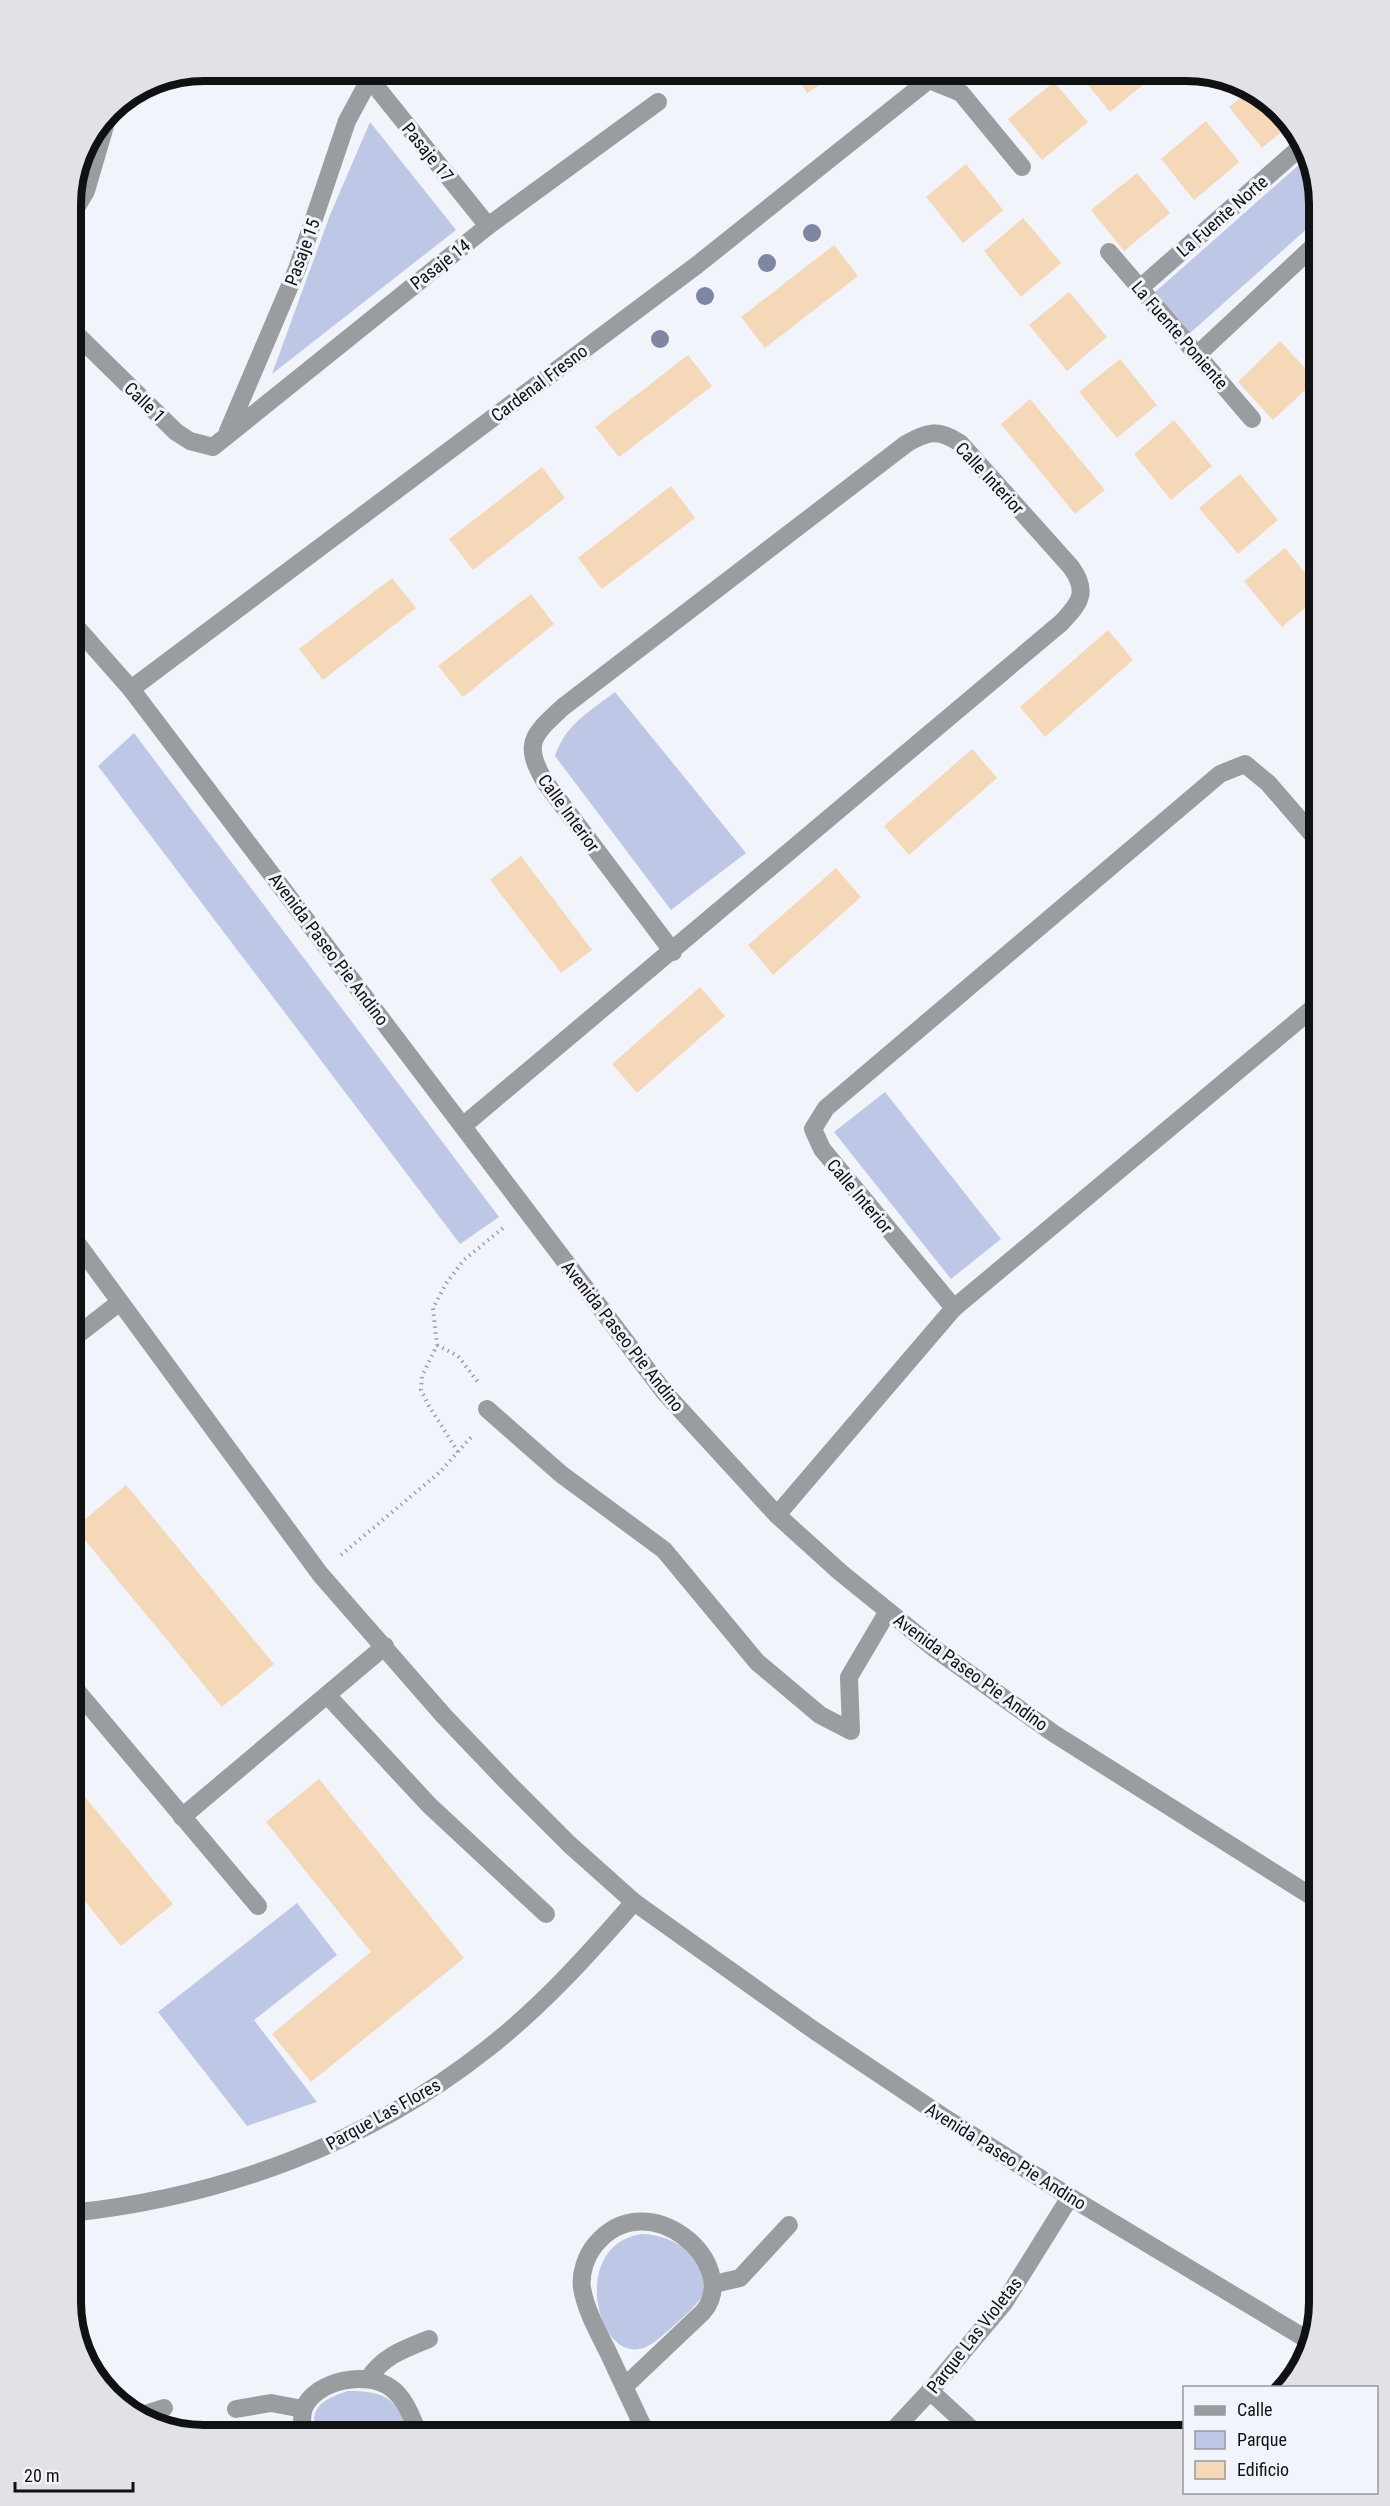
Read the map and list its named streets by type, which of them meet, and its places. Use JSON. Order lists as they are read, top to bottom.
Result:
{
  "streets": {
    "street": [
      "Pasaje 17",
      "La Fuente Norte",
      "Pasaje 15",
      "Pasaje 14",
      "La Fuente Poniente",
      "Cardenal Fresno",
      "Calle 1",
      "Calle Interior",
      "Avenida Paseo Pie Andino",
      "Parque Las Flores",
      "Parque Las Violetas"
    ]
  },
  "crossings": [
    ["Pasaje 17", "Pasaje 14"],
    ["La Fuente Norte", "La Fuente Poniente"],
    ["Pasaje 15", "Pasaje 14"],
    ["Pasaje 15", "Calle 1"],
    ["Pasaje 14", "Calle 1"],
    ["Cardenal Fresno", "Avenida Paseo Pie Andino"],
    ["Calle Interior", "Avenida Paseo Pie Andino"],
    ["Avenida Paseo Pie Andino", "Parque Las Flores"],
    ["Avenida Paseo Pie Andino", "Parque Las Violetas"]
  ],
  "legend": ["Calle", "Parque", "Edificio"],
  "scale_bar": "20 m"
}
